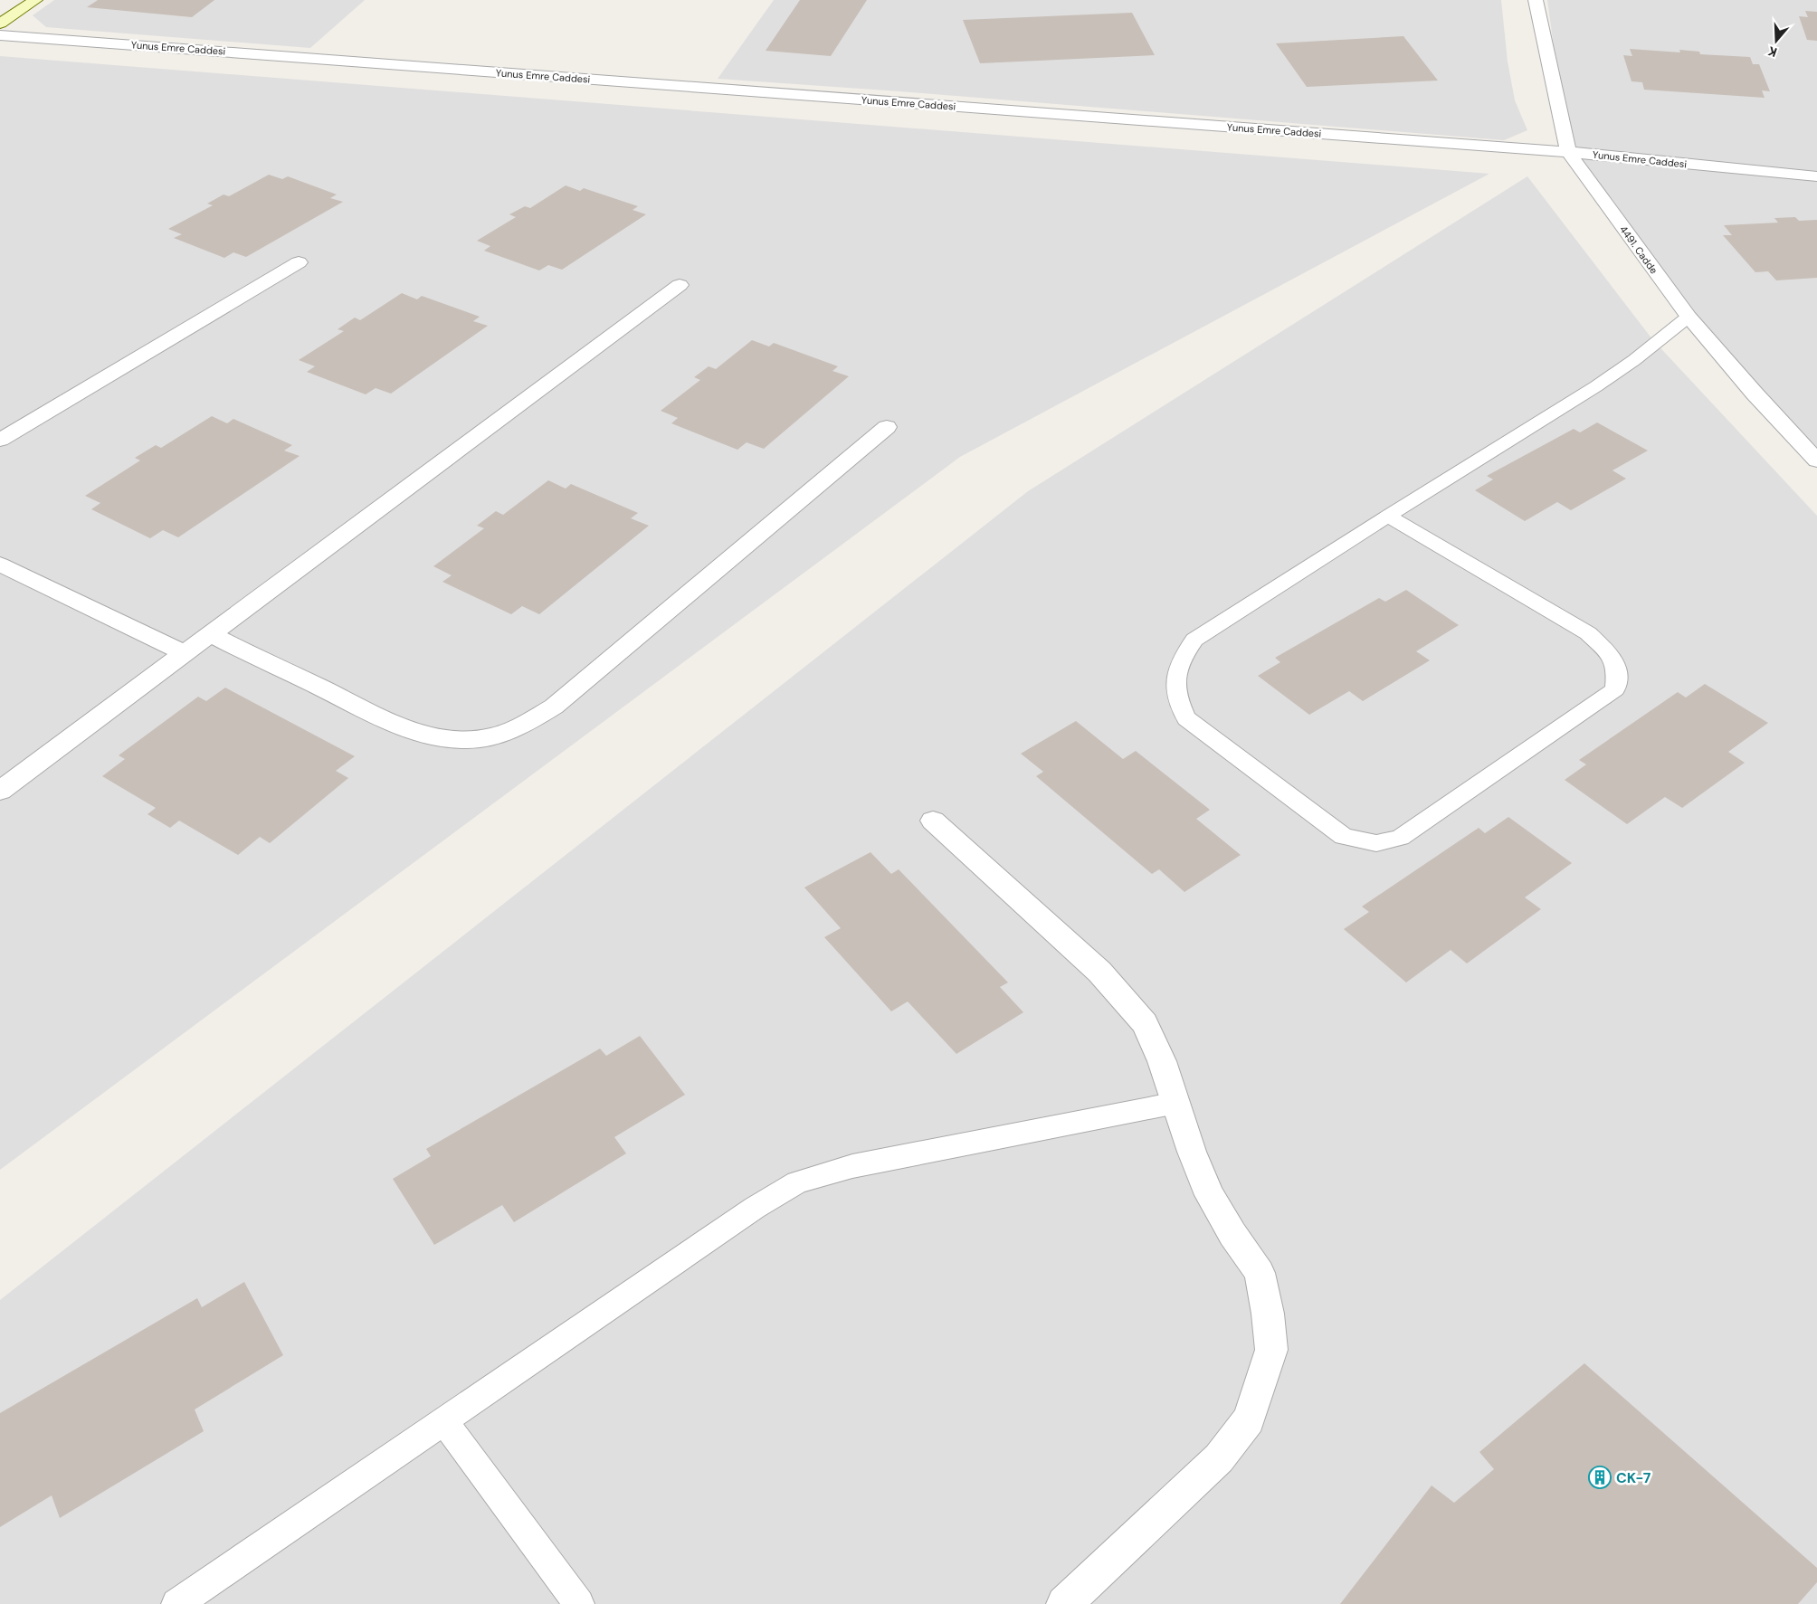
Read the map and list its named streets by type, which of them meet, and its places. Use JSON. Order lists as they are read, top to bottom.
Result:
{
  "streets": {
    "street": ["Yunus Emre Caddesi", "4491. Cadde"]
  },
  "crossings": [
    ["Yunus Emre Caddesi", "4491. Cadde"]
  ],
  "places": {
    "building": ["CK-7"]
  },
  "north": "bottom"
}
